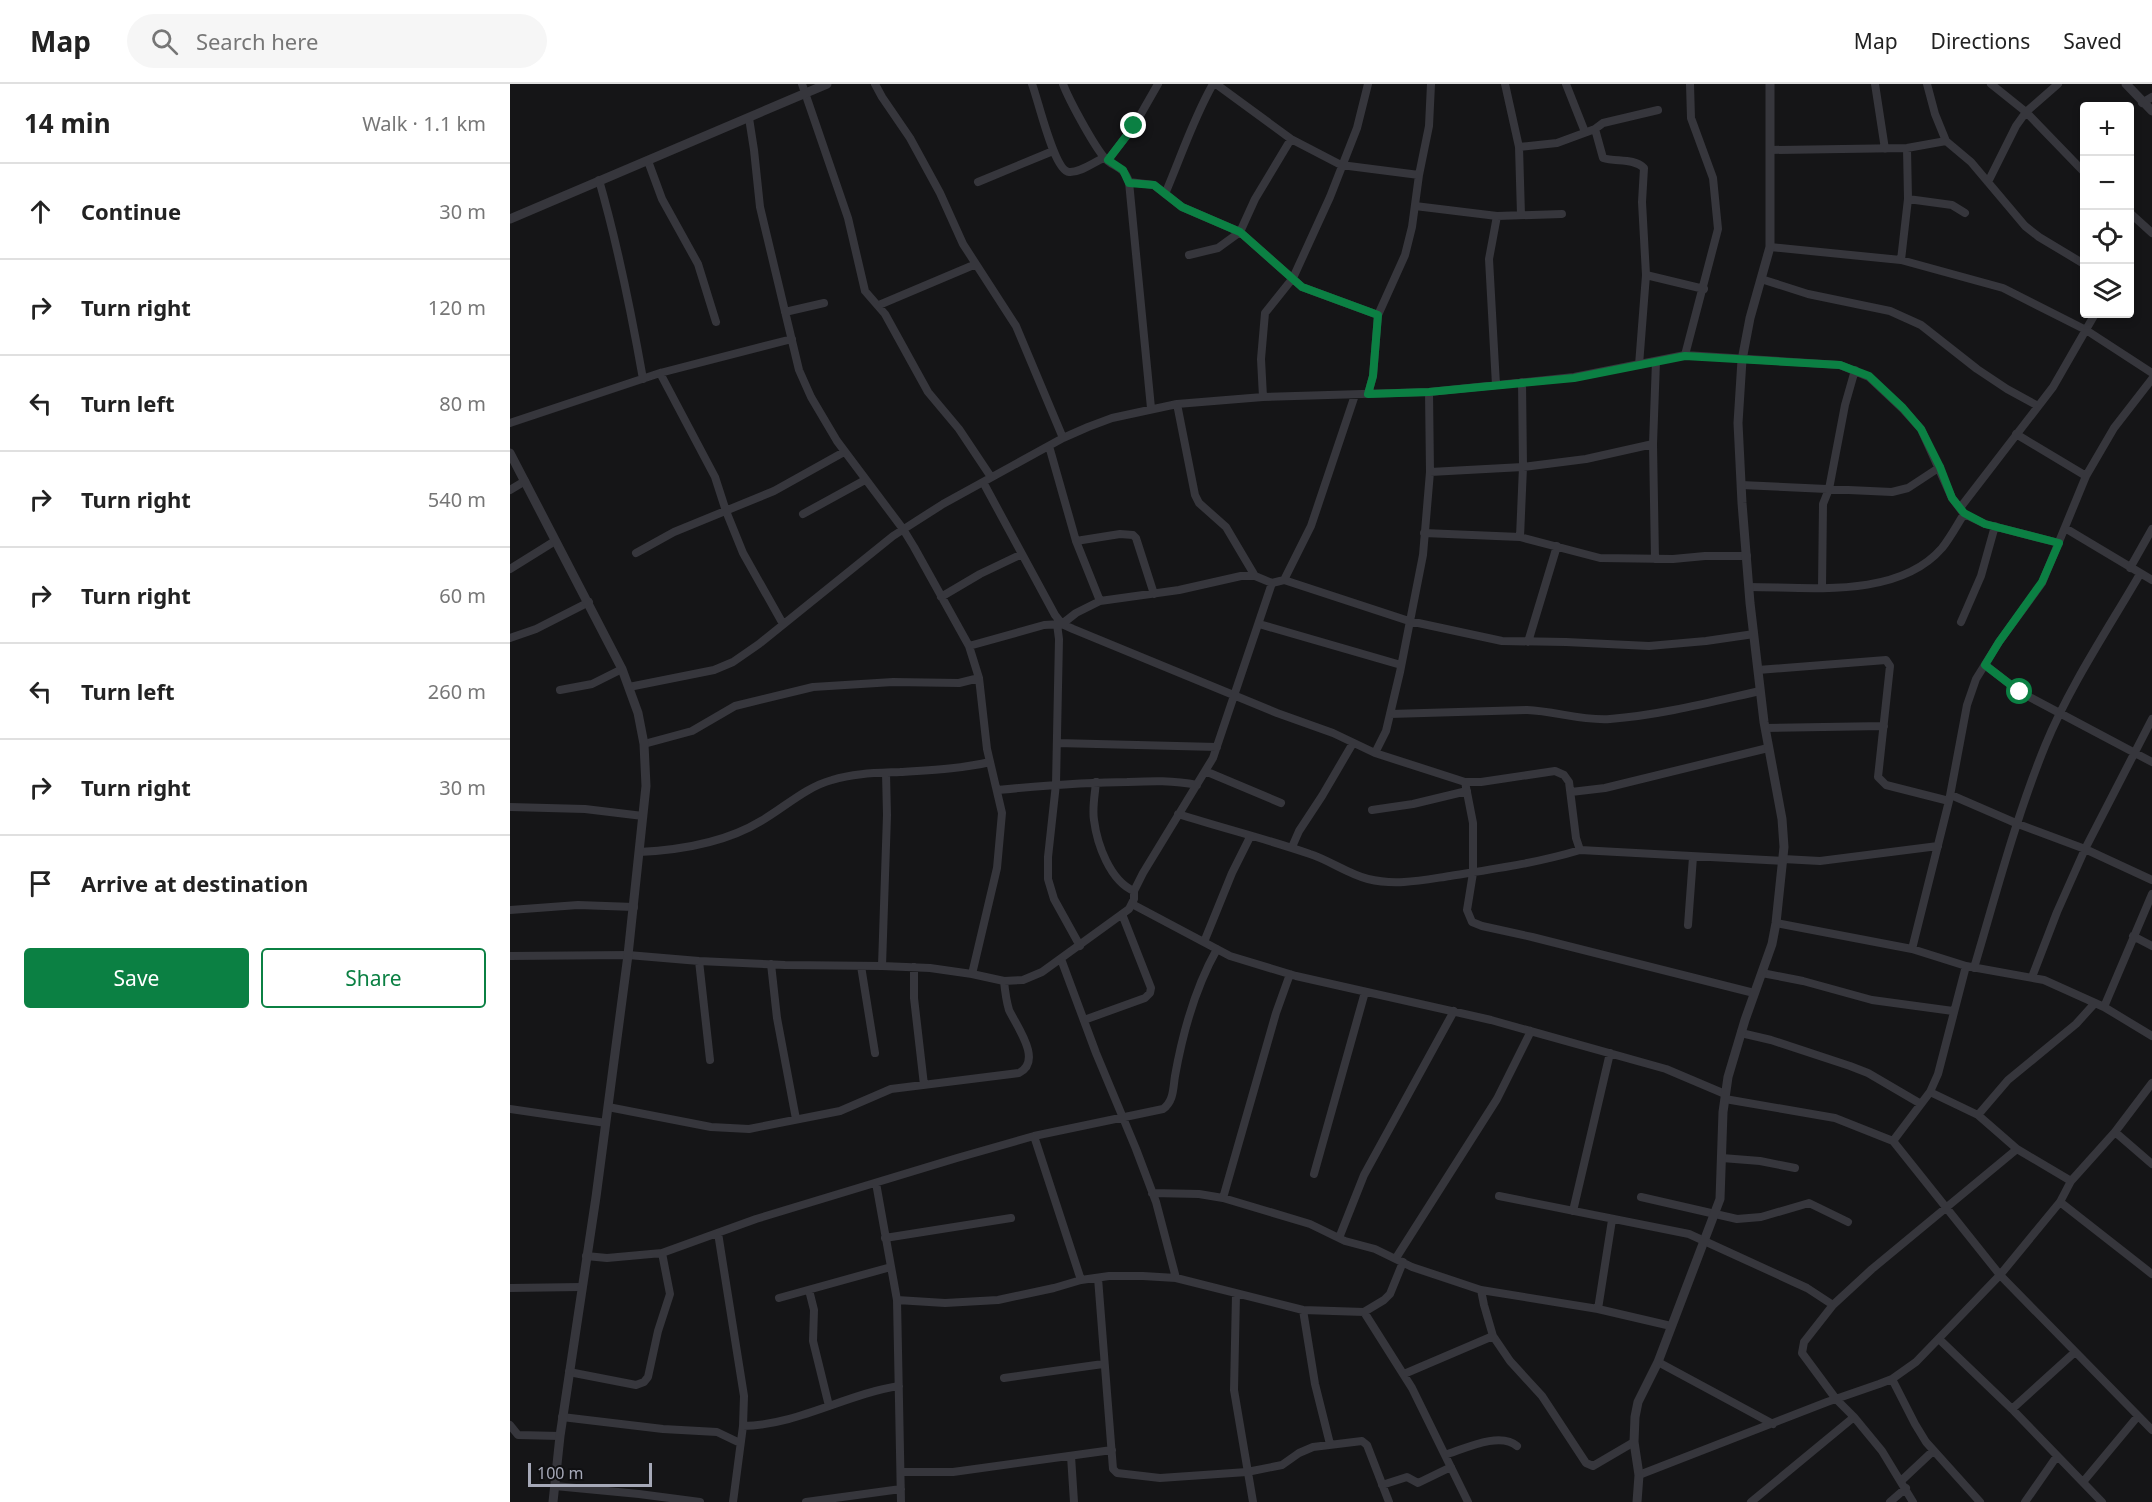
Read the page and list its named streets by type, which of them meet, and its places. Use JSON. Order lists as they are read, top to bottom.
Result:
{
  "scale_bar": "100 m",
  "page": {
    "header": "Map",
    "search": "Search here",
    "nav": ["Map", "Directions", "Saved"],
    "heading": ["14 min", "Walk · 1.1 km"],
    "map_buttons": ["+", "−"],
    "list": [
      ["Continue", "30 m"],
      ["Turn right", "120 m"],
      ["Turn left", "80 m"],
      ["Turn right", "540 m"],
      ["Turn right", "60 m"],
      ["Turn left", "260 m"],
      ["Turn right", "30 m"],
      "Arrive at destination"
    ],
    "buttons": ["Save", "Share"],
    "scale": "100 m"
  }
}
